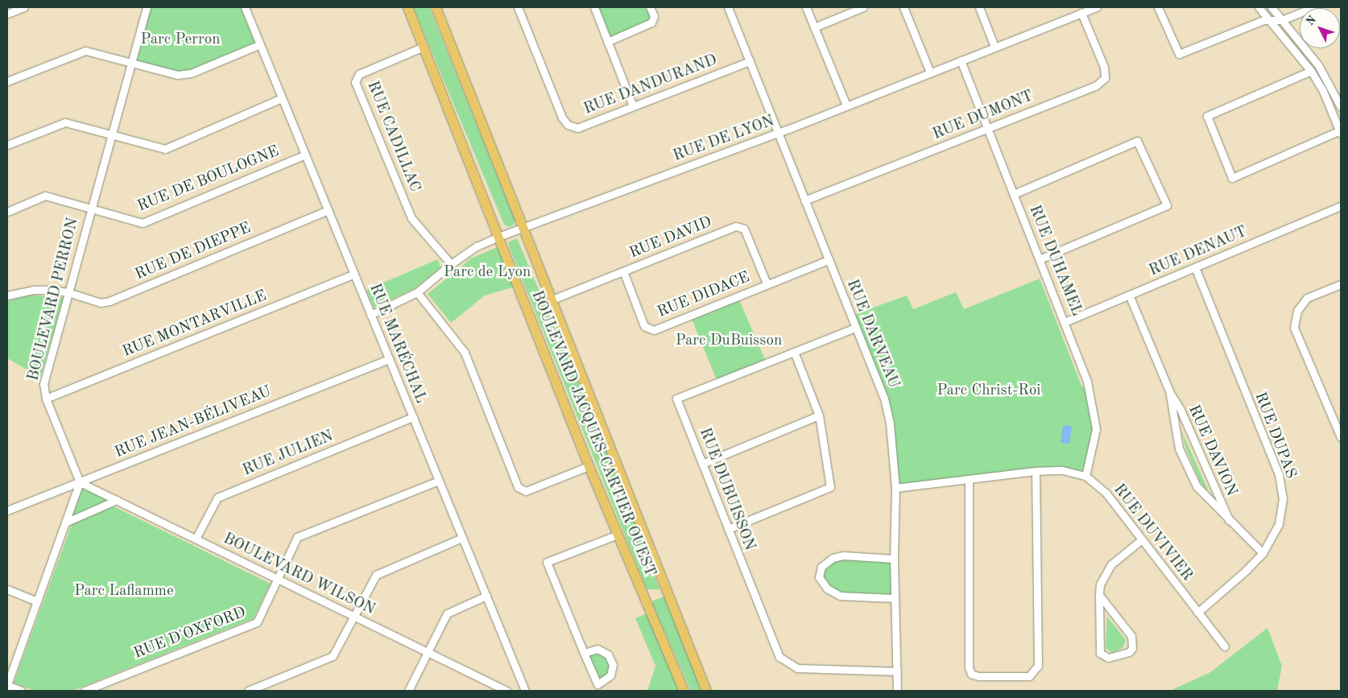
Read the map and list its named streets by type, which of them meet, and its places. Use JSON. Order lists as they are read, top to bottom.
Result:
{
  "streets": {
    "main road": ["BOULEVARD JACQUES-CARTIER OUEST"],
    "street": [
      "RUE DANDURAND",
      "RUE DUMONT",
      "RUE CADILLAC",
      "RUE DE LYON",
      "RUE DE BOULOGNE",
      "RUE DAVID",
      "RUE DE DIEPPE",
      "RUE DENAUT",
      "RUE DUHAMEL",
      "RUE DIDACE",
      "BOULEVARD PERRON",
      "RUE MONTARVILLE",
      "RUE DARVEAU",
      "RUE MARÉCHAL",
      "RUE JEAN-BÉLIVEAU",
      "RUE DUPAS",
      "RUE DAVION",
      "RUE JULIEN",
      "RUE DUBUISSON",
      "RUE DUVIVIER",
      "BOULEVARD WILSON",
      "RUE D'OXFORD"
    ]
  },
  "crossings": [
    ["RUE DANDURAND", "RUE DARVEAU"],
    ["RUE DUMONT", "RUE DE LYON"],
    ["RUE DUMONT", "RUE DUHAMEL"],
    ["RUE DUMONT", "RUE DARVEAU"],
    ["RUE CADILLAC", "RUE DE LYON"],
    ["RUE CADILLAC", "BOULEVARD JACQUES-CARTIER OUEST"],
    ["RUE DE LYON", "RUE DUHAMEL"],
    ["RUE DE LYON", "RUE DARVEAU"],
    ["RUE DE LYON", "RUE MARÉCHAL"],
    ["RUE DE LYON", "BOULEVARD JACQUES-CARTIER OUEST"],
    ["RUE DE BOULOGNE", "BOULEVARD PERRON"],
    ["RUE DE BOULOGNE", "RUE MARÉCHAL"],
    ["RUE DAVID", "RUE DIDACE"],
    ["RUE DAVID", "BOULEVARD JACQUES-CARTIER OUEST"],
    ["RUE DE DIEPPE", "BOULEVARD PERRON"],
    ["RUE DE DIEPPE", "RUE MARÉCHAL"],
    ["RUE DENAUT", "RUE DUHAMEL"],
    ["RUE DENAUT", "RUE DUPAS"],
    ["RUE DENAUT", "RUE DAVION"],
    ["RUE DUHAMEL", "RUE DUVIVIER"],
    ["RUE DIDACE", "RUE DARVEAU"],
    ["BOULEVARD PERRON", "RUE MONTARVILLE"],
    ["BOULEVARD PERRON", "RUE JEAN-BÉLIVEAU"],
    ["BOULEVARD PERRON", "BOULEVARD WILSON"],
    ["RUE MONTARVILLE", "RUE MARÉCHAL"],
    ["RUE DARVEAU", "RUE DUBUISSON"],
    ["RUE DARVEAU", "RUE DUVIVIER"],
    ["RUE MARÉCHAL", "RUE JEAN-BÉLIVEAU"],
    ["RUE MARÉCHAL", "RUE JULIEN"],
    ["RUE MARÉCHAL", "RUE D'OXFORD"],
    ["RUE JEAN-BÉLIVEAU", "BOULEVARD WILSON"],
    ["RUE DUPAS", "RUE DAVION"],
    ["RUE DUPAS", "RUE DUVIVIER"],
    ["RUE JULIEN", "BOULEVARD WILSON"],
    ["BOULEVARD WILSON", "RUE D'OXFORD"]
  ],
  "parks": [
    "Parc Perron",
    "Parc de Lyon",
    "Parc DuBuisson",
    "Parc Christ-Roi",
    "Parc Laflamme"
  ],
  "north": "top left"
}
